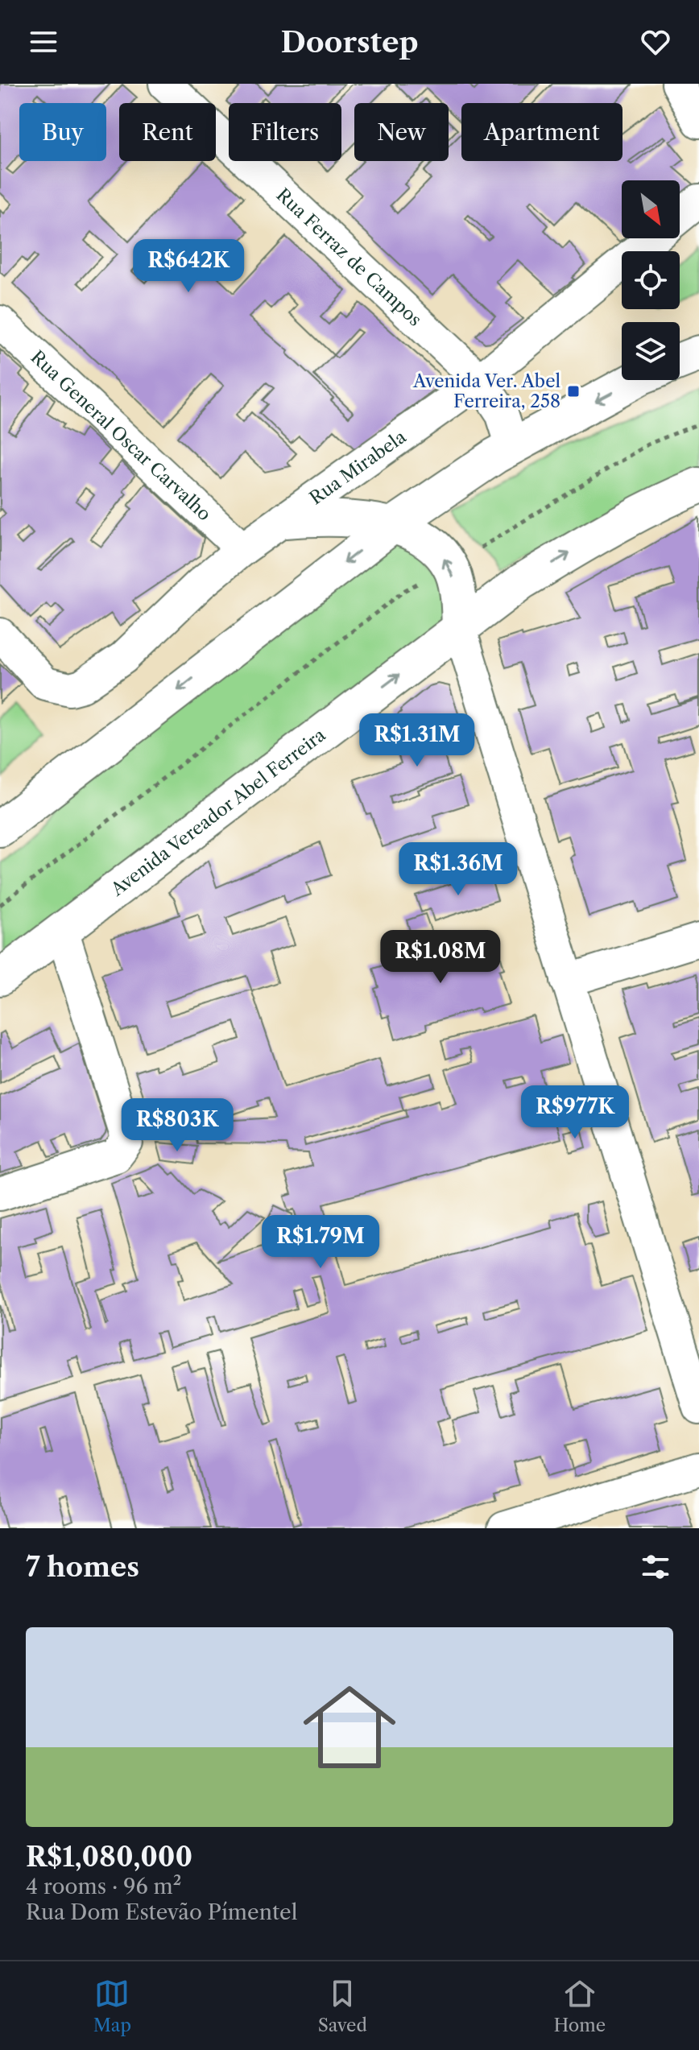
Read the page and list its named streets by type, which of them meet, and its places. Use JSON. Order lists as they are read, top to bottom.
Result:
{
  "streets": {
    "main road": ["Avenida Vereador Abel Ferreira"],
    "street": ["Rua Ferraz de Campos", "Rua General Oscar Carvalho", "Rua Mirabela"]
  },
  "crossings": [
    ["Rua Ferraz de Campos", "Rua Mirabela"],
    ["Rua General Oscar Carvalho", "Rua Mirabela"]
  ],
  "places": {
    "transit": ["Avenida Ver. Abel Ferreira, 258"]
  },
  "north": "bottom right",
  "page": {
    "header": "Doorstep",
    "chip": [
      "Buy",
      "Rent",
      "Filters",
      "New",
      "Apartment"
    ],
    "price": [
      "R$642K",
      "R$1.31M",
      "R$1.36M",
      "R$1.08M",
      "R$977K",
      "R$803K",
      "R$1.79M"
    ],
    "heading": "7 homes",
    "list": [
      {
        "name": "R$1,080,000",
        "note": "4 rooms · 96 m² · Rua Dom Estevão Pímentel"
      }
    ],
    "tabs": ["Map", "Saved", "Home"]
  }
}
